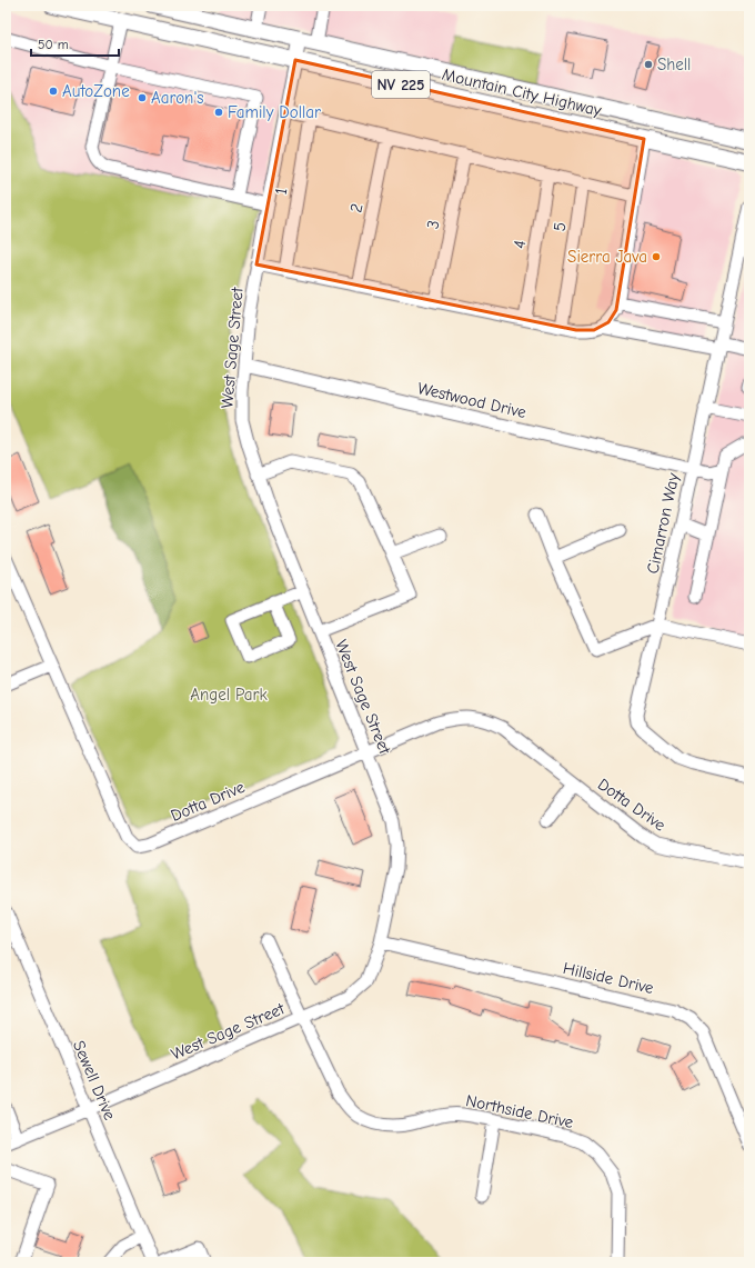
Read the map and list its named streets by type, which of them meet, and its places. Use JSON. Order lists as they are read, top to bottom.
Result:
{
  "streets": {
    "main road": ["NV 225", "Mountain City Highway"],
    "street": [
      "1",
      "2",
      "3",
      "5",
      "4",
      "West Sage Street",
      "Westwood Drive",
      "Cimarron Way",
      "Dotta Drive",
      "Hillside Drive",
      "Sewell Drive",
      "Northside Drive"
    ]
  },
  "crossings": [
    ["Mountain City Highway", "West Sage Street"],
    ["West Sage Street", "Westwood Drive"],
    ["West Sage Street", "Dotta Drive"],
    ["West Sage Street", "Hillside Drive"],
    ["West Sage Street", "Sewell Drive"],
    ["West Sage Street", "Northside Drive"],
    ["Westwood Drive", "Cimarron Way"]
  ],
  "parks": ["Angel Park"],
  "places": [
    "Shell",
    "AutoZone",
    "Aaron's",
    "Family Dollar",
    "Sierra Java"
  ],
  "scale_bar": "50 m"
}
